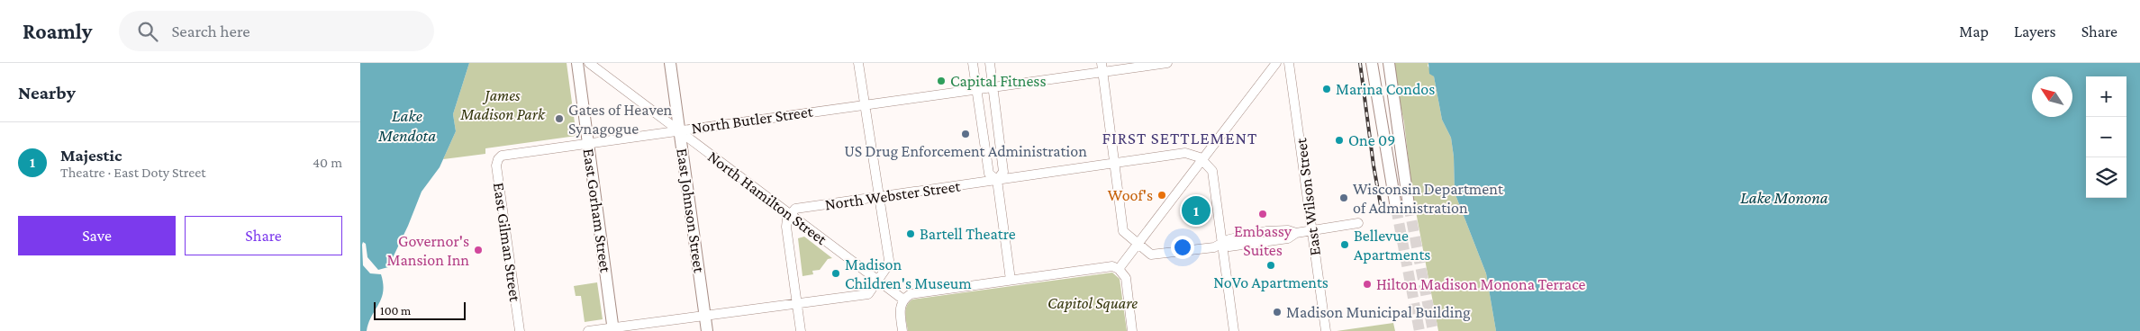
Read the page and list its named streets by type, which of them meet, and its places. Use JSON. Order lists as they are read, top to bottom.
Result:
{
  "streets": {
    "main road": ["East Gorham Street", "East Johnson Street"],
    "street": [
      "North Butler Street",
      "North Webster Street",
      "East Wilson Street",
      "North Hamilton Street",
      "East Gilman Street"
    ]
  },
  "crossings": [
    ["North Butler Street", "North Hamilton Street"],
    ["North Butler Street", "East Gorham Street"],
    ["North Butler Street", "East Johnson Street"],
    ["North Butler Street", "East Gilman Street"],
    ["North Webster Street", "North Hamilton Street"],
    ["North Hamilton Street", "East Johnson Street"]
  ],
  "districts": ["FIRST SETTLEMENT"],
  "water": ["Lake Mendota", "Lake Monona"],
  "parks": ["James Madison Park", "Capitol Square"],
  "places": [
    "Capital Fitness",
    "Marina Condos",
    "Gates of Heaven Synagogue",
    "US Drug Enforcement Administration",
    "One 09",
    "Woof's",
    "Wisconsin Department of Administration",
    "Embassy Suites",
    "Bartell Theatre",
    "Bellevue Apartments",
    "Governor's Mansion Inn",
    "NoVo Apartments",
    "Madison Children's Museum",
    "Hilton Madison Monona Terrace",
    "Madison Municipal Building"
  ],
  "scale_bar": "100 m",
  "north": "top left",
  "page": {
    "header": "Roamly",
    "search": "Search here",
    "nav": ["Map", "Layers", "Share"],
    "heading": "Nearby",
    "map_buttons": ["+", "−"],
    "list": [
      {
        "mark": "1",
        "name": "Majestic",
        "note": "Theatre · East Doty Street",
        "value": "40 m"
      }
    ],
    "pins": "1",
    "buttons": ["Save", "Share"],
    "scale": "100 m"
  }
}
